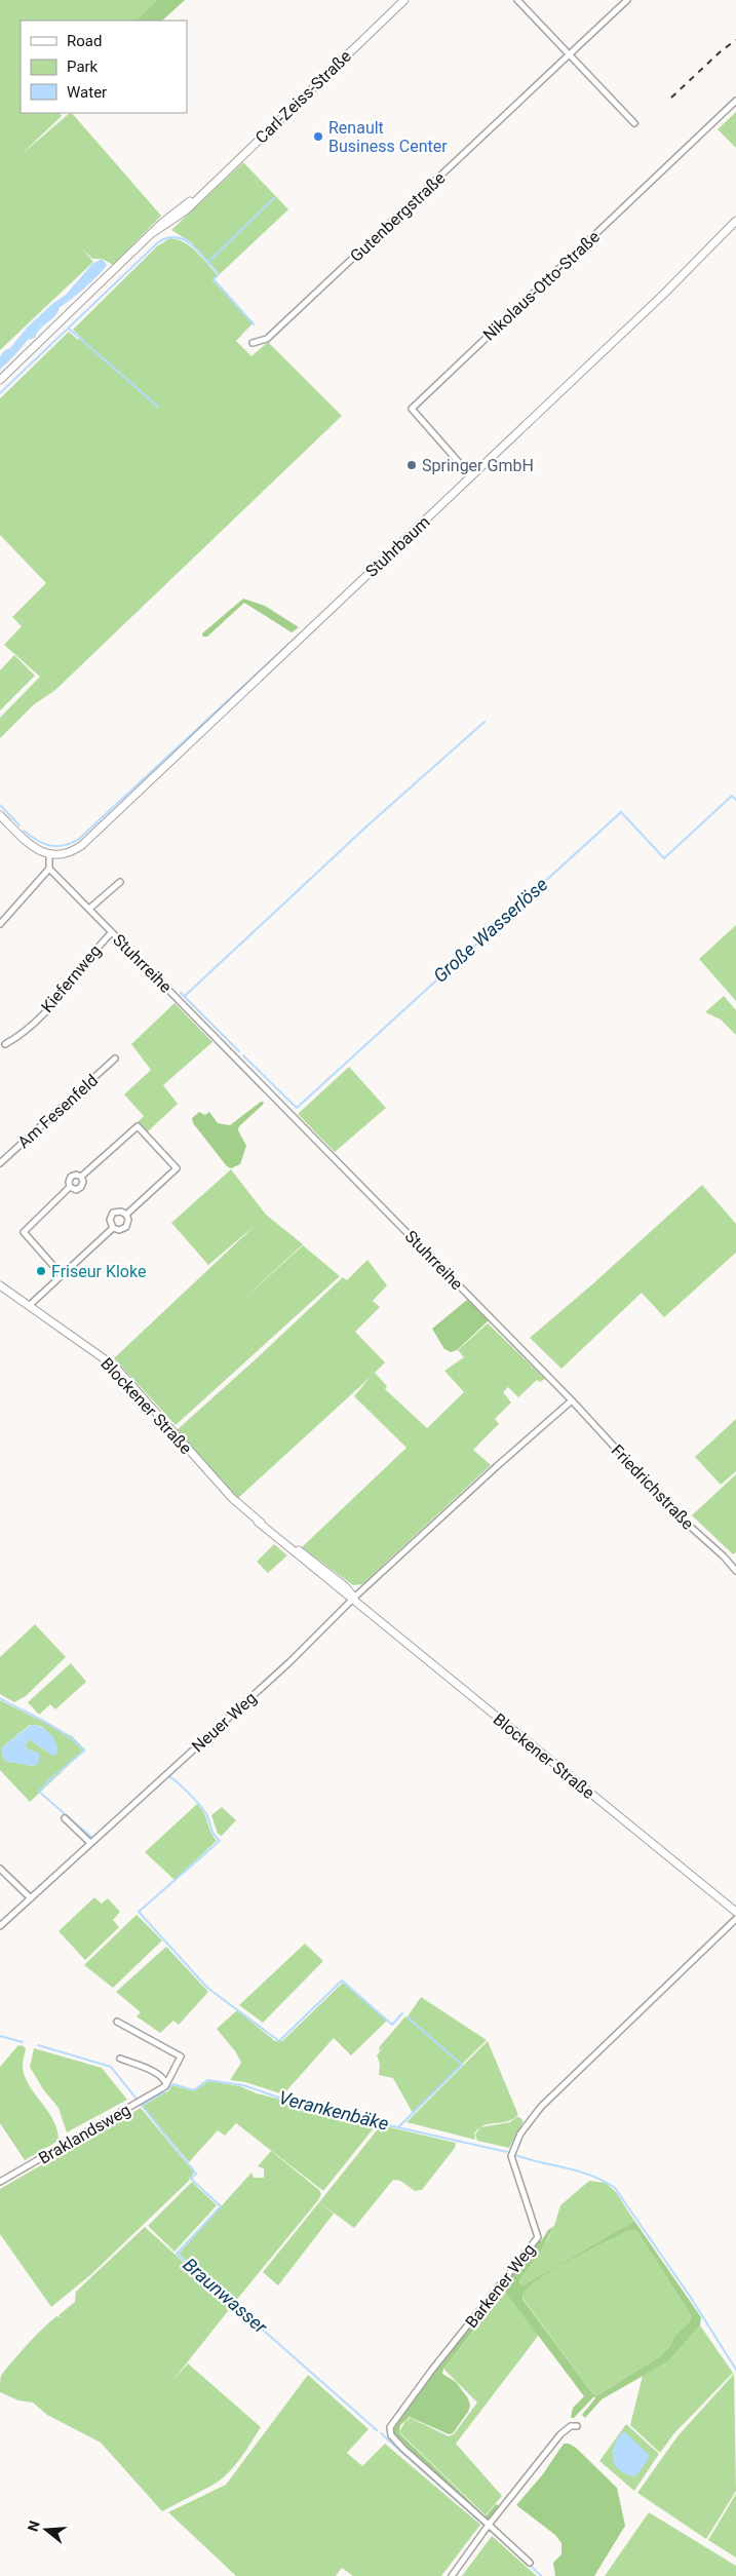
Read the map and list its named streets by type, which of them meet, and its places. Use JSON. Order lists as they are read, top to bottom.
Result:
{
  "streets": {
    "street": [
      "Carl-Zeiss-Straße",
      "Gutenbergstraße",
      "Nikolaus-Otto-Straße",
      "Stuhrbaum",
      "Stuhrreihe",
      "Kiefernweg",
      "Am Fesenfeld",
      "Blockener Straße",
      "Friedrichstraße",
      "Neuer Weg",
      "Braklandsweg",
      "Barkener Weg"
    ]
  },
  "crossings": [
    ["Nikolaus-Otto-Straße", "Stuhrbaum"],
    ["Stuhrreihe", "Kiefernweg"],
    ["Stuhrreihe", "Friedrichstraße"],
    ["Blockener Straße", "Neuer Weg"]
  ],
  "water": ["Große Wasserlöse", "Verankenbäke", "Braunwasser"],
  "places": ["Renault Business Center", "Springer GmbH", "Friseur Kloke"],
  "legend": ["Road", "Park", "Water"],
  "north": "left"
}
